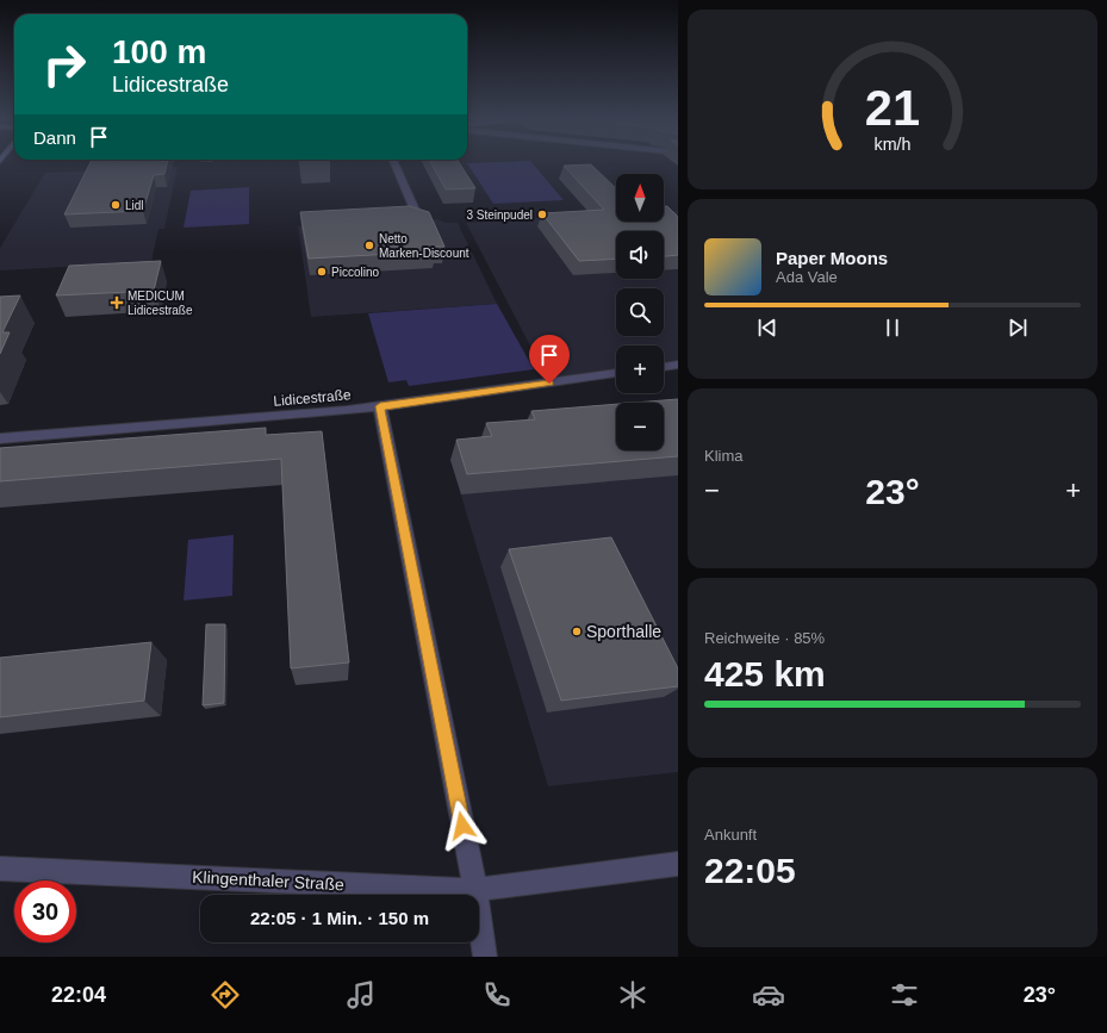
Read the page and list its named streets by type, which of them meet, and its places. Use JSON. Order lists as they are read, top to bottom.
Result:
{
  "streets": {
    "street": ["Lidicestraße", "Klingenthaler Straße"]
  },
  "places": {
    "other": [
      "Lidl",
      "3 Steinpudel",
      "Netto Marken-Discount",
      "Piccolino",
      "Sporthalle"
    ],
    "health": ["MEDICUM Lidicestraße"]
  },
  "north": "top",
  "page": {
    "turn": ["100 m", "Lidicestraße"],
    "then": "Dann",
    "map_buttons": ["+", "−"],
    "song": ["Paper Moons", "Ada Vale"],
    "tile": [
      "Klima",
      ["Reichweite · 85%", "425 km"],
      ["Ankunft", "22:05"]
    ],
    "heat": ["−", "23°", "+"],
    "limit": "30",
    "trip": "22:05 · 1 Min. · 150 m",
    "tabs": ["22:04", "23°"],
    "gauge": ["21", "km/h"]
  }
}
